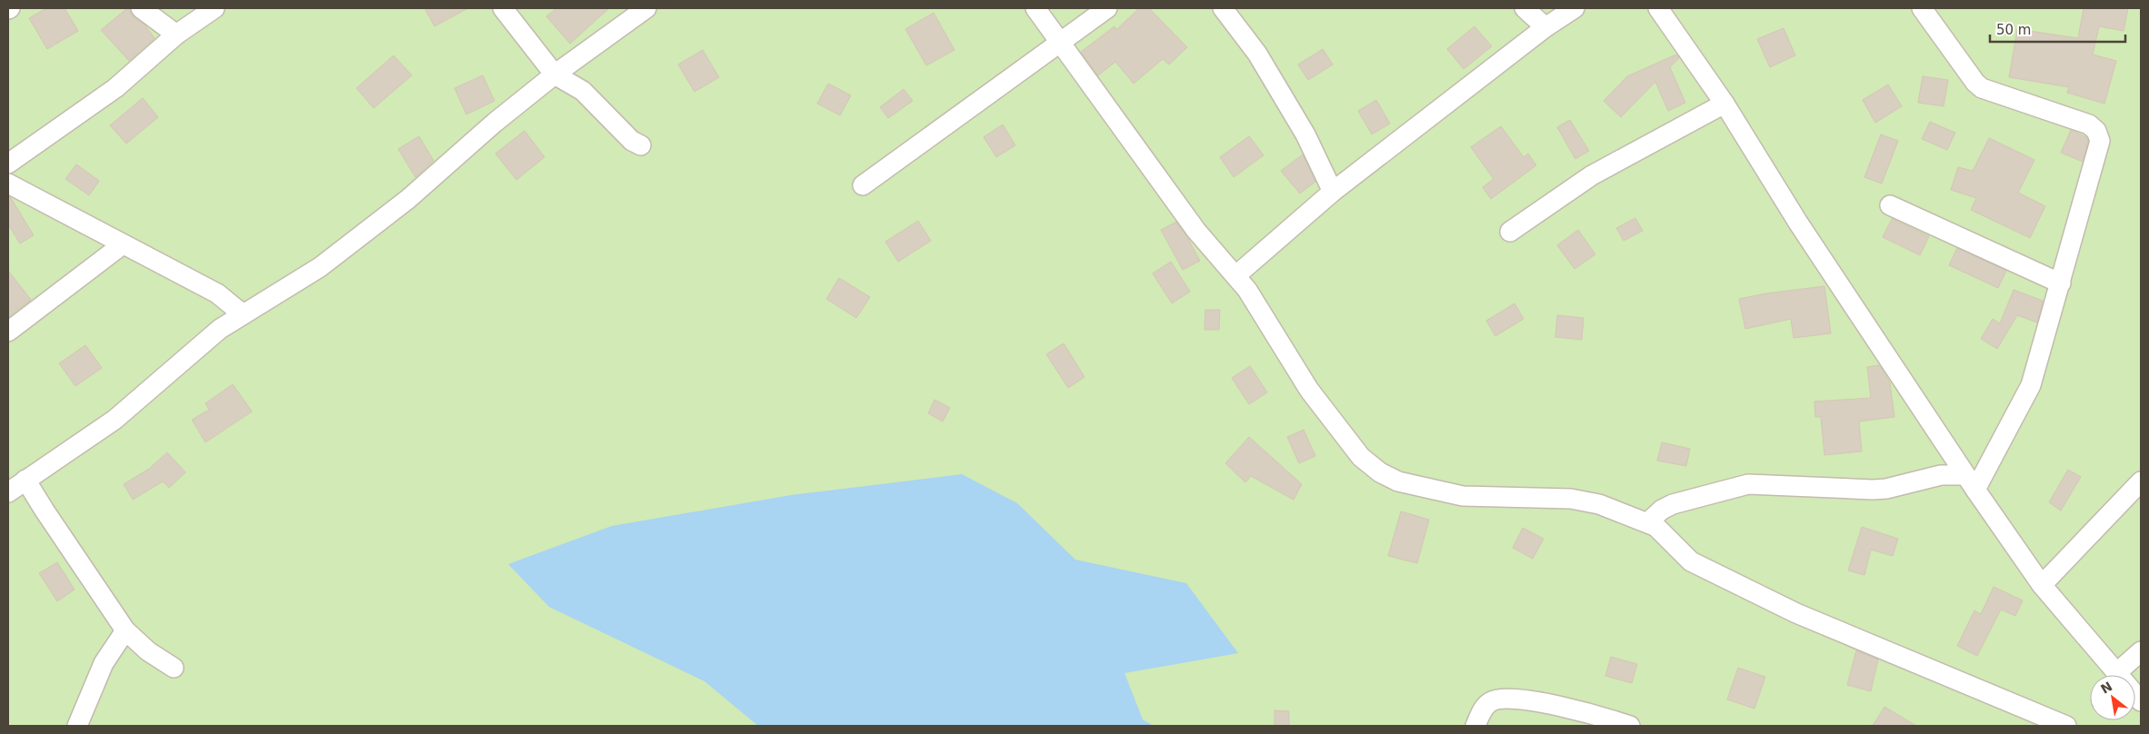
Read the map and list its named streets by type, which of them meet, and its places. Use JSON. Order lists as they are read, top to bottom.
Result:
{
  "scale_bar": "50 m",
  "north": "top left"
}
